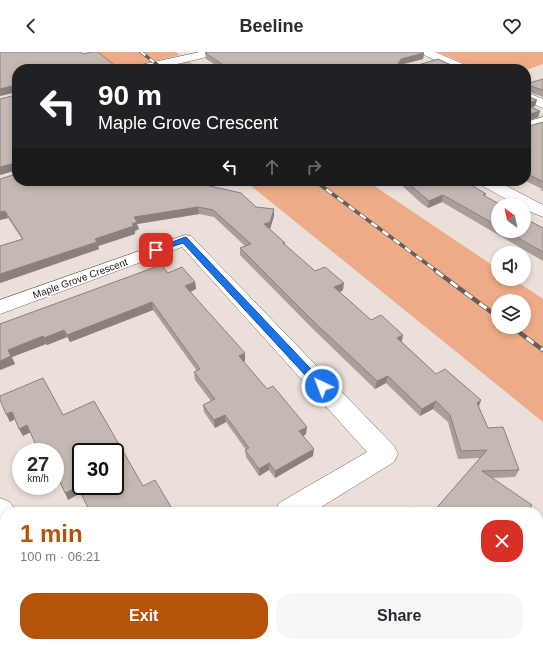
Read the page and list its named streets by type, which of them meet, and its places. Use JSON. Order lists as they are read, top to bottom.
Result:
{
  "streets": {
    "street": ["Maple Grove Crescent"]
  },
  "north": "top left",
  "page": {
    "header": "Beeline",
    "turn": ["90 m", "Maple Grove Crescent"],
    "speed": "27 km/h",
    "limit": "30",
    "heading": ["1 min", "100 m · 06:21"],
    "buttons": ["Exit", "Share"]
  }
}
